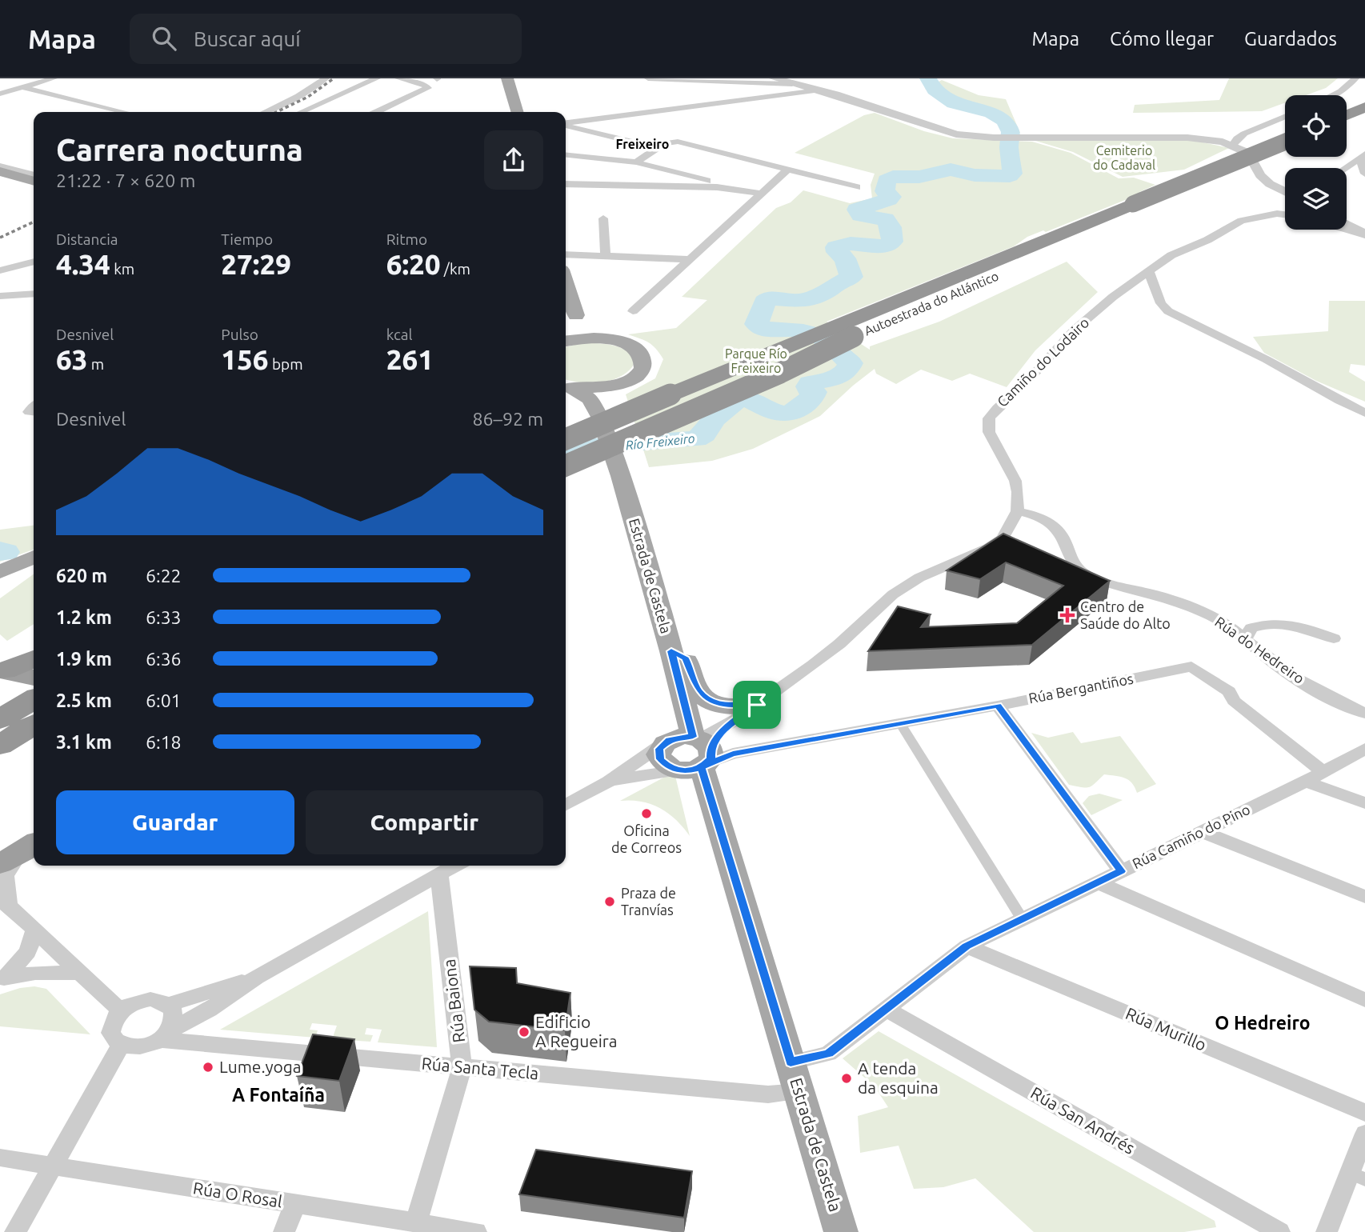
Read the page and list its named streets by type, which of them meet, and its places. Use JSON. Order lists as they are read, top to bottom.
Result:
{
  "streets": {
    "highway": ["Autoestrada do Atlántico"],
    "main road": ["Estrada de Castela"],
    "street": [
      "Camiño do Lodairo",
      "Rúa do Hedreiro",
      "Rúa Bergantiños",
      "Rúa Camiño do Pino",
      "Rúa Baiona",
      "Rúa Murillo",
      "Rúa Santa Tecla",
      "Rúa San Andrés",
      "Rúa O Rosal"
    ]
  },
  "crossings": [
    ["Camiño do Lodairo", "Rúa do Hedreiro"],
    ["Estrada de Castela", "Rúa Bergantiños"],
    ["Estrada de Castela", "Rúa Camiño do Pino"],
    ["Estrada de Castela", "Rúa Santa Tecla"],
    ["Rúa Bergantiños", "Rúa Camiño do Pino"],
    ["Rúa Camiño do Pino", "Rúa Murillo"],
    ["Rúa Camiño do Pino", "Rúa San Andrés"],
    ["Rúa Baiona", "Rúa Santa Tecla"],
    ["Rúa Baiona", "Rúa O Rosal"]
  ],
  "districts": ["Freixeiro", "O Hedreiro", "A Fontaíña"],
  "water": ["Río Freixeiro"],
  "parks": ["Cemiterio do Cadaval", "Parque Río Freixeiro"],
  "places": {
    "health": ["Centro de Saúde do Alto"],
    "other": [
      "Oficina de Correos",
      "Praza de Tranvías",
      "Edificio A Regueira",
      "Lume.yoga",
      "A tenda da esquina"
    ]
  },
  "page": {
    "header": "Mapa",
    "search": "Buscar aquí",
    "nav": ["Mapa", "Cómo llegar", "Guardados"],
    "heading": ["Carrera nocturna", "21:22 · 7 × 620 m"],
    "stats": [
      ["Distancia", "4.34 km"],
      ["Tiempo", "27:29"],
      ["Ritmo", "6:20 /km"],
      ["Desnivel", "63 m"],
      ["Pulso", "156 bpm"],
      ["kcal", "261"]
    ],
    "chart": ["Desnivel", "86–92 m"],
    "list": [
      {
        "name": "620 m",
        "note": "6:22"
      },
      {
        "name": "1.2 km",
        "note": "6:33"
      },
      {
        "name": "1.9 km",
        "note": "6:36"
      },
      {
        "name": "2.5 km",
        "note": "6:01"
      },
      {
        "name": "3.1 km",
        "note": "6:18"
      }
    ],
    "buttons": ["Guardar", "Compartir"]
  }
}
